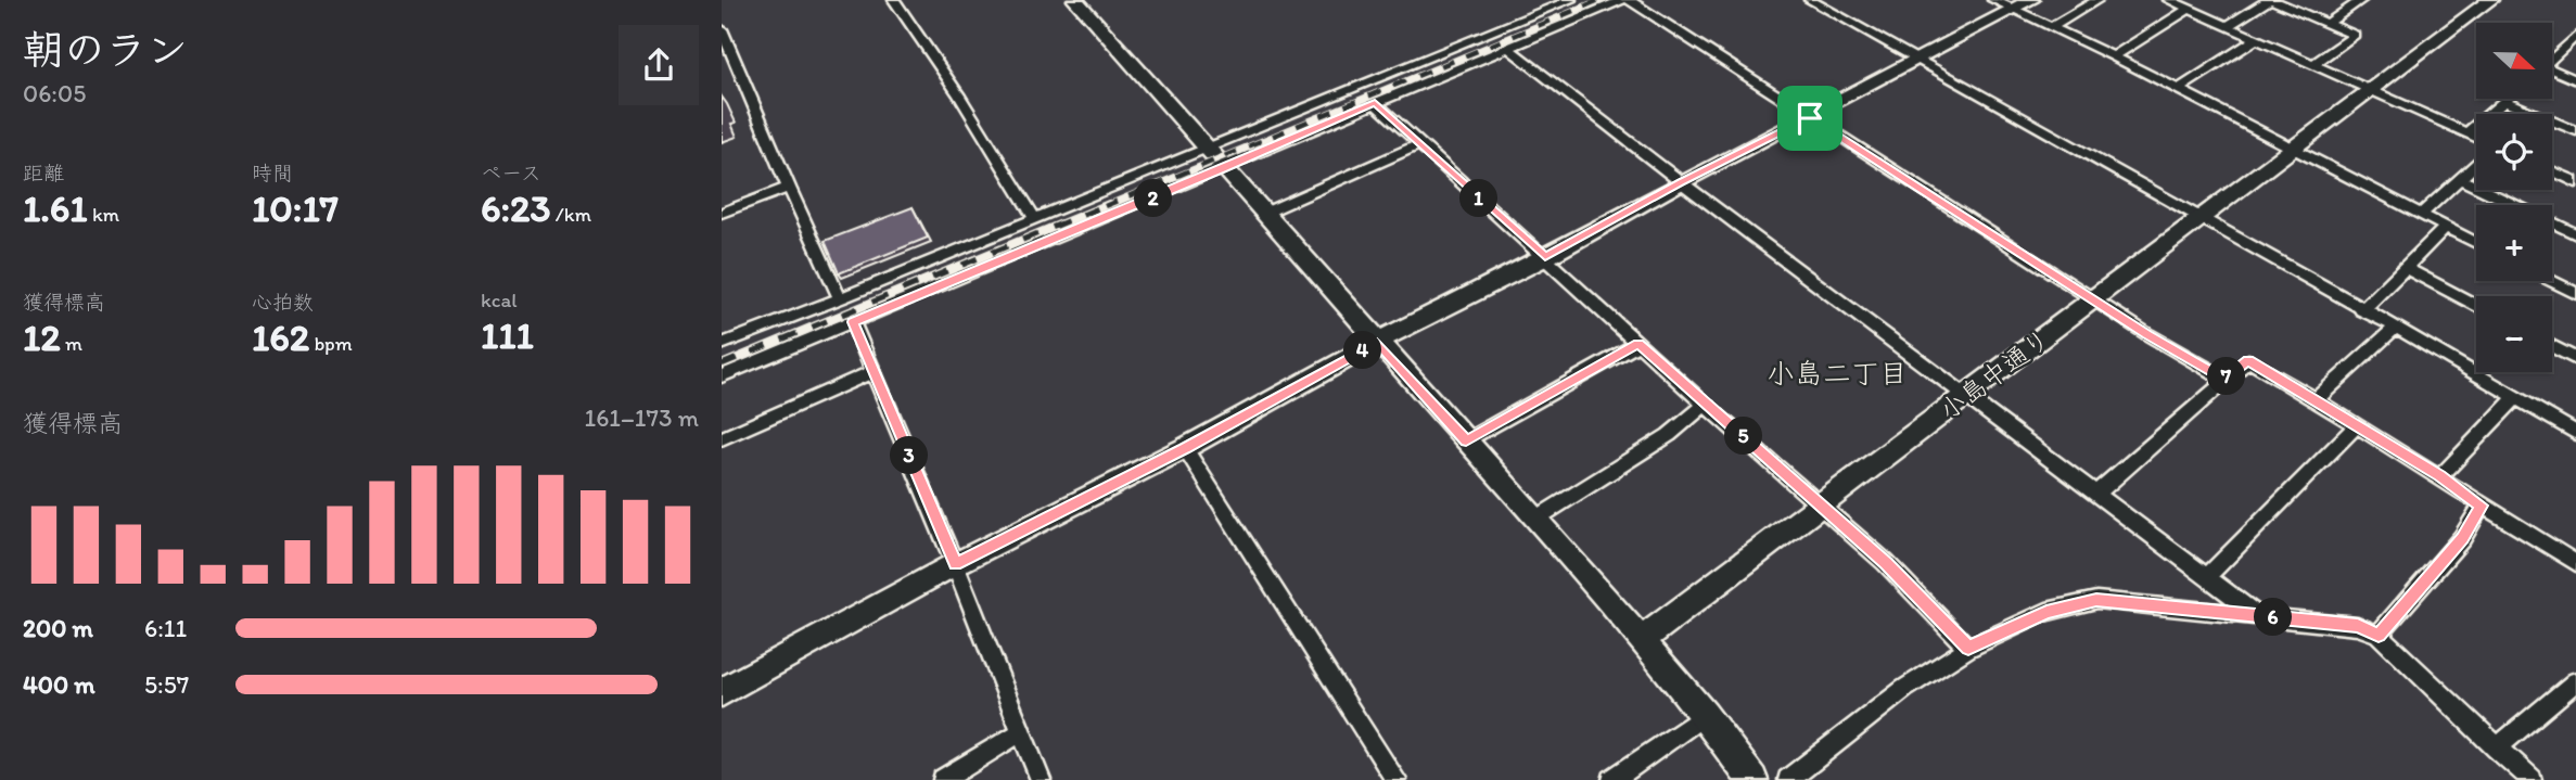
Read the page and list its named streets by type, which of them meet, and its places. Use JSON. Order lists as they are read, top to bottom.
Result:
{
  "streets": {
    "street": ["小島中通り"]
  },
  "districts": ["小島二丁目"],
  "north": "right",
  "page": {
    "heading": ["朝のラン", "06:05"],
    "map_buttons": ["+", "−"],
    "stats": [
      ["距離", "1.61 km"],
      ["時間", "10:17"],
      ["ペース", "6:23 /km"],
      ["獲得標高", "12 m"],
      ["心拍数", "162 bpm"],
      ["kcal", "111"]
    ],
    "pins": [
      "1",
      "2",
      "4",
      "7",
      "5",
      "3",
      "6"
    ],
    "chart": ["獲得標高", "161–173 m"],
    "list": [
      {
        "name": "200 m",
        "note": "6:11"
      },
      {
        "name": "400 m",
        "note": "5:57"
      }
    ]
  }
}
